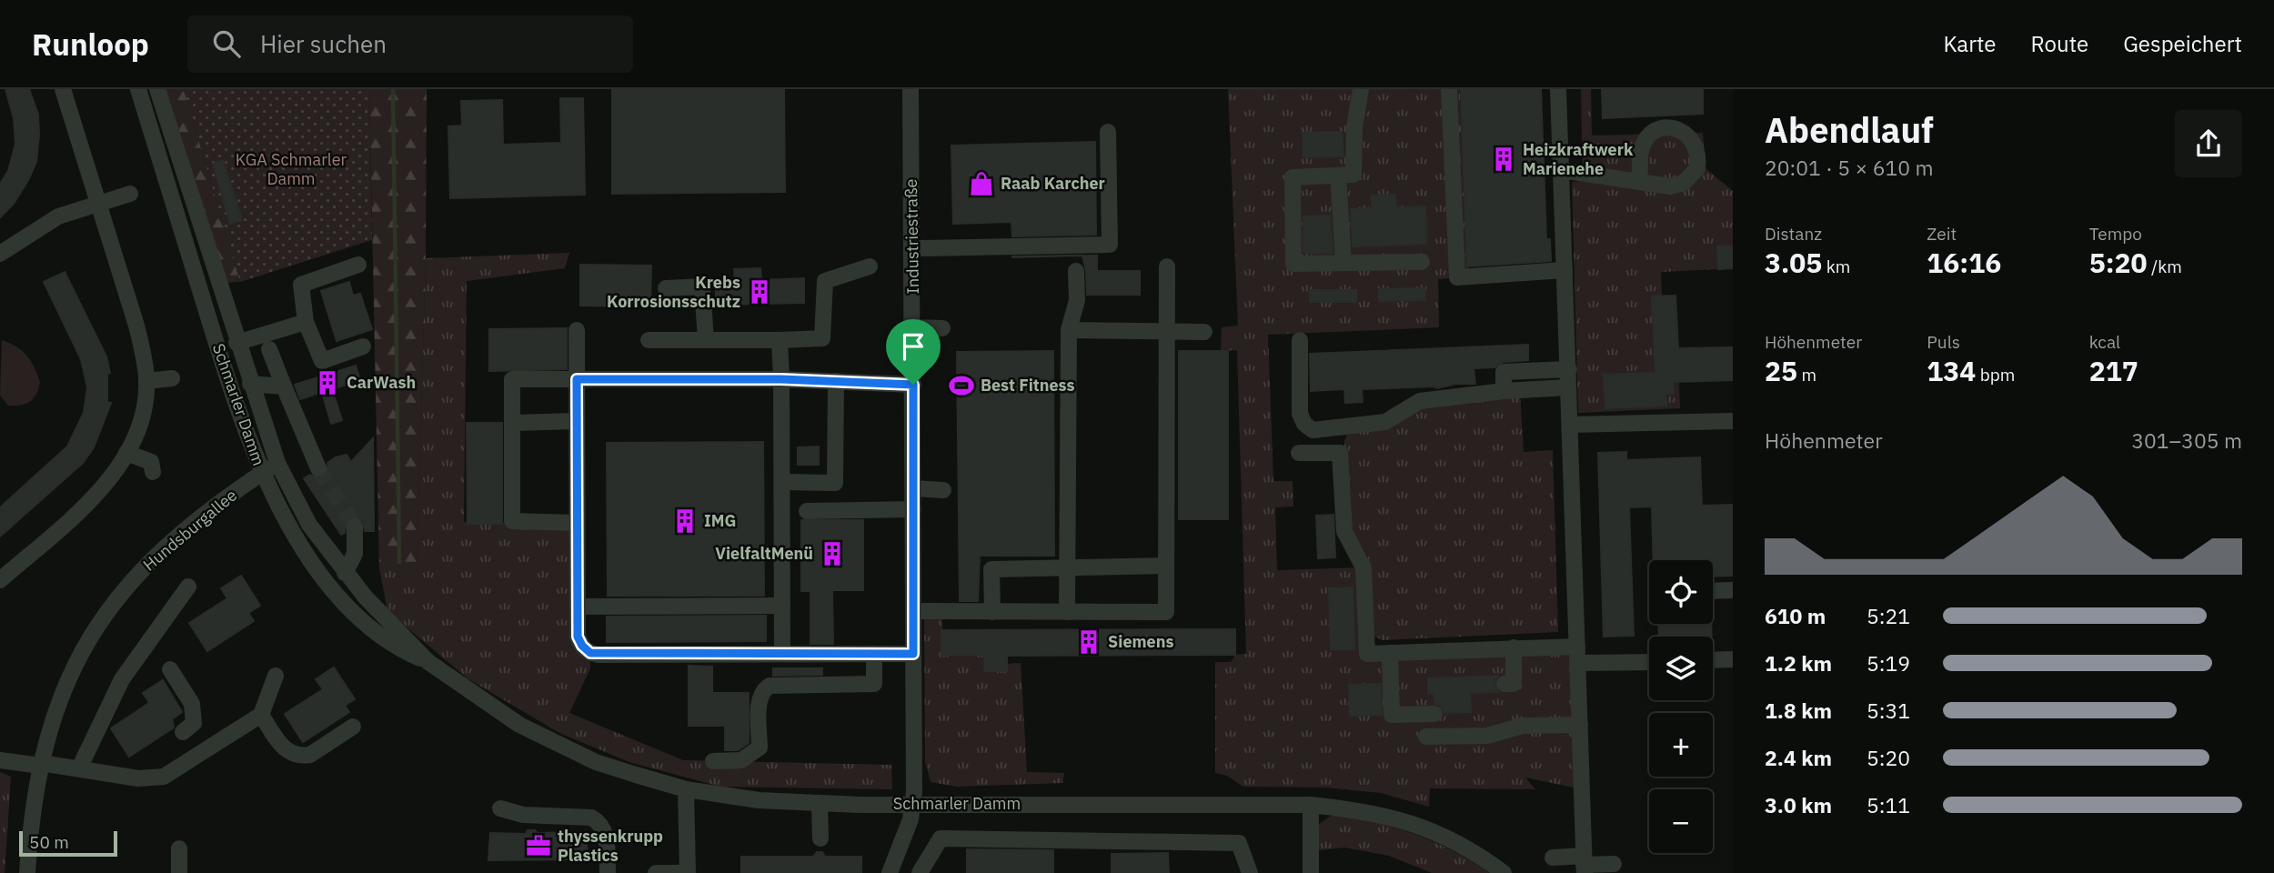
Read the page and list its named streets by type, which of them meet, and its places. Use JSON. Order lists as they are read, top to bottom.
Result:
{
  "streets": {
    "street": ["Industriestraße", "Schmarler Damm", "Hundsburgallee"]
  },
  "crossings": [
    ["Industriestraße", "Schmarler Damm"],
    ["Schmarler Damm", "Hundsburgallee"]
  ],
  "parks": ["KGA Schmarler Damm"],
  "places": {
    "building": [
      "Heizkraftwerk Marienehe",
      "Krebs Korrosionsschutz",
      "CarWash",
      "IMG",
      "VielfaltMenü",
      "Siemens"
    ],
    "shop": ["Raab Karcher"],
    "sports": ["Best Fitness"],
    "office": ["thyssenkrupp Plastics"]
  },
  "scale_bar": "50 m",
  "page": {
    "header": "Runloop",
    "search": "Hier suchen",
    "nav": ["Karte", "Route", "Gespeichert"],
    "heading": ["Abendlauf", "20:01 · 5 × 610 m"],
    "stats": [
      ["Distanz", "3.05 km"],
      ["Zeit", "16:16"],
      ["Tempo", "5:20 /km"],
      ["Höhenmeter", "25 m"],
      ["Puls", "134 bpm"],
      ["kcal", "217"]
    ],
    "chart": ["Höhenmeter", "301–305 m"],
    "map_buttons": ["+", "−"],
    "list": [
      {
        "name": "610 m",
        "note": "5:21"
      },
      {
        "name": "1.2 km",
        "note": "5:19"
      },
      {
        "name": "1.8 km",
        "note": "5:31"
      },
      {
        "name": "2.4 km",
        "note": "5:20"
      },
      {
        "name": "3.0 km",
        "note": "5:11"
      }
    ],
    "scale": "50 m"
  }
}
